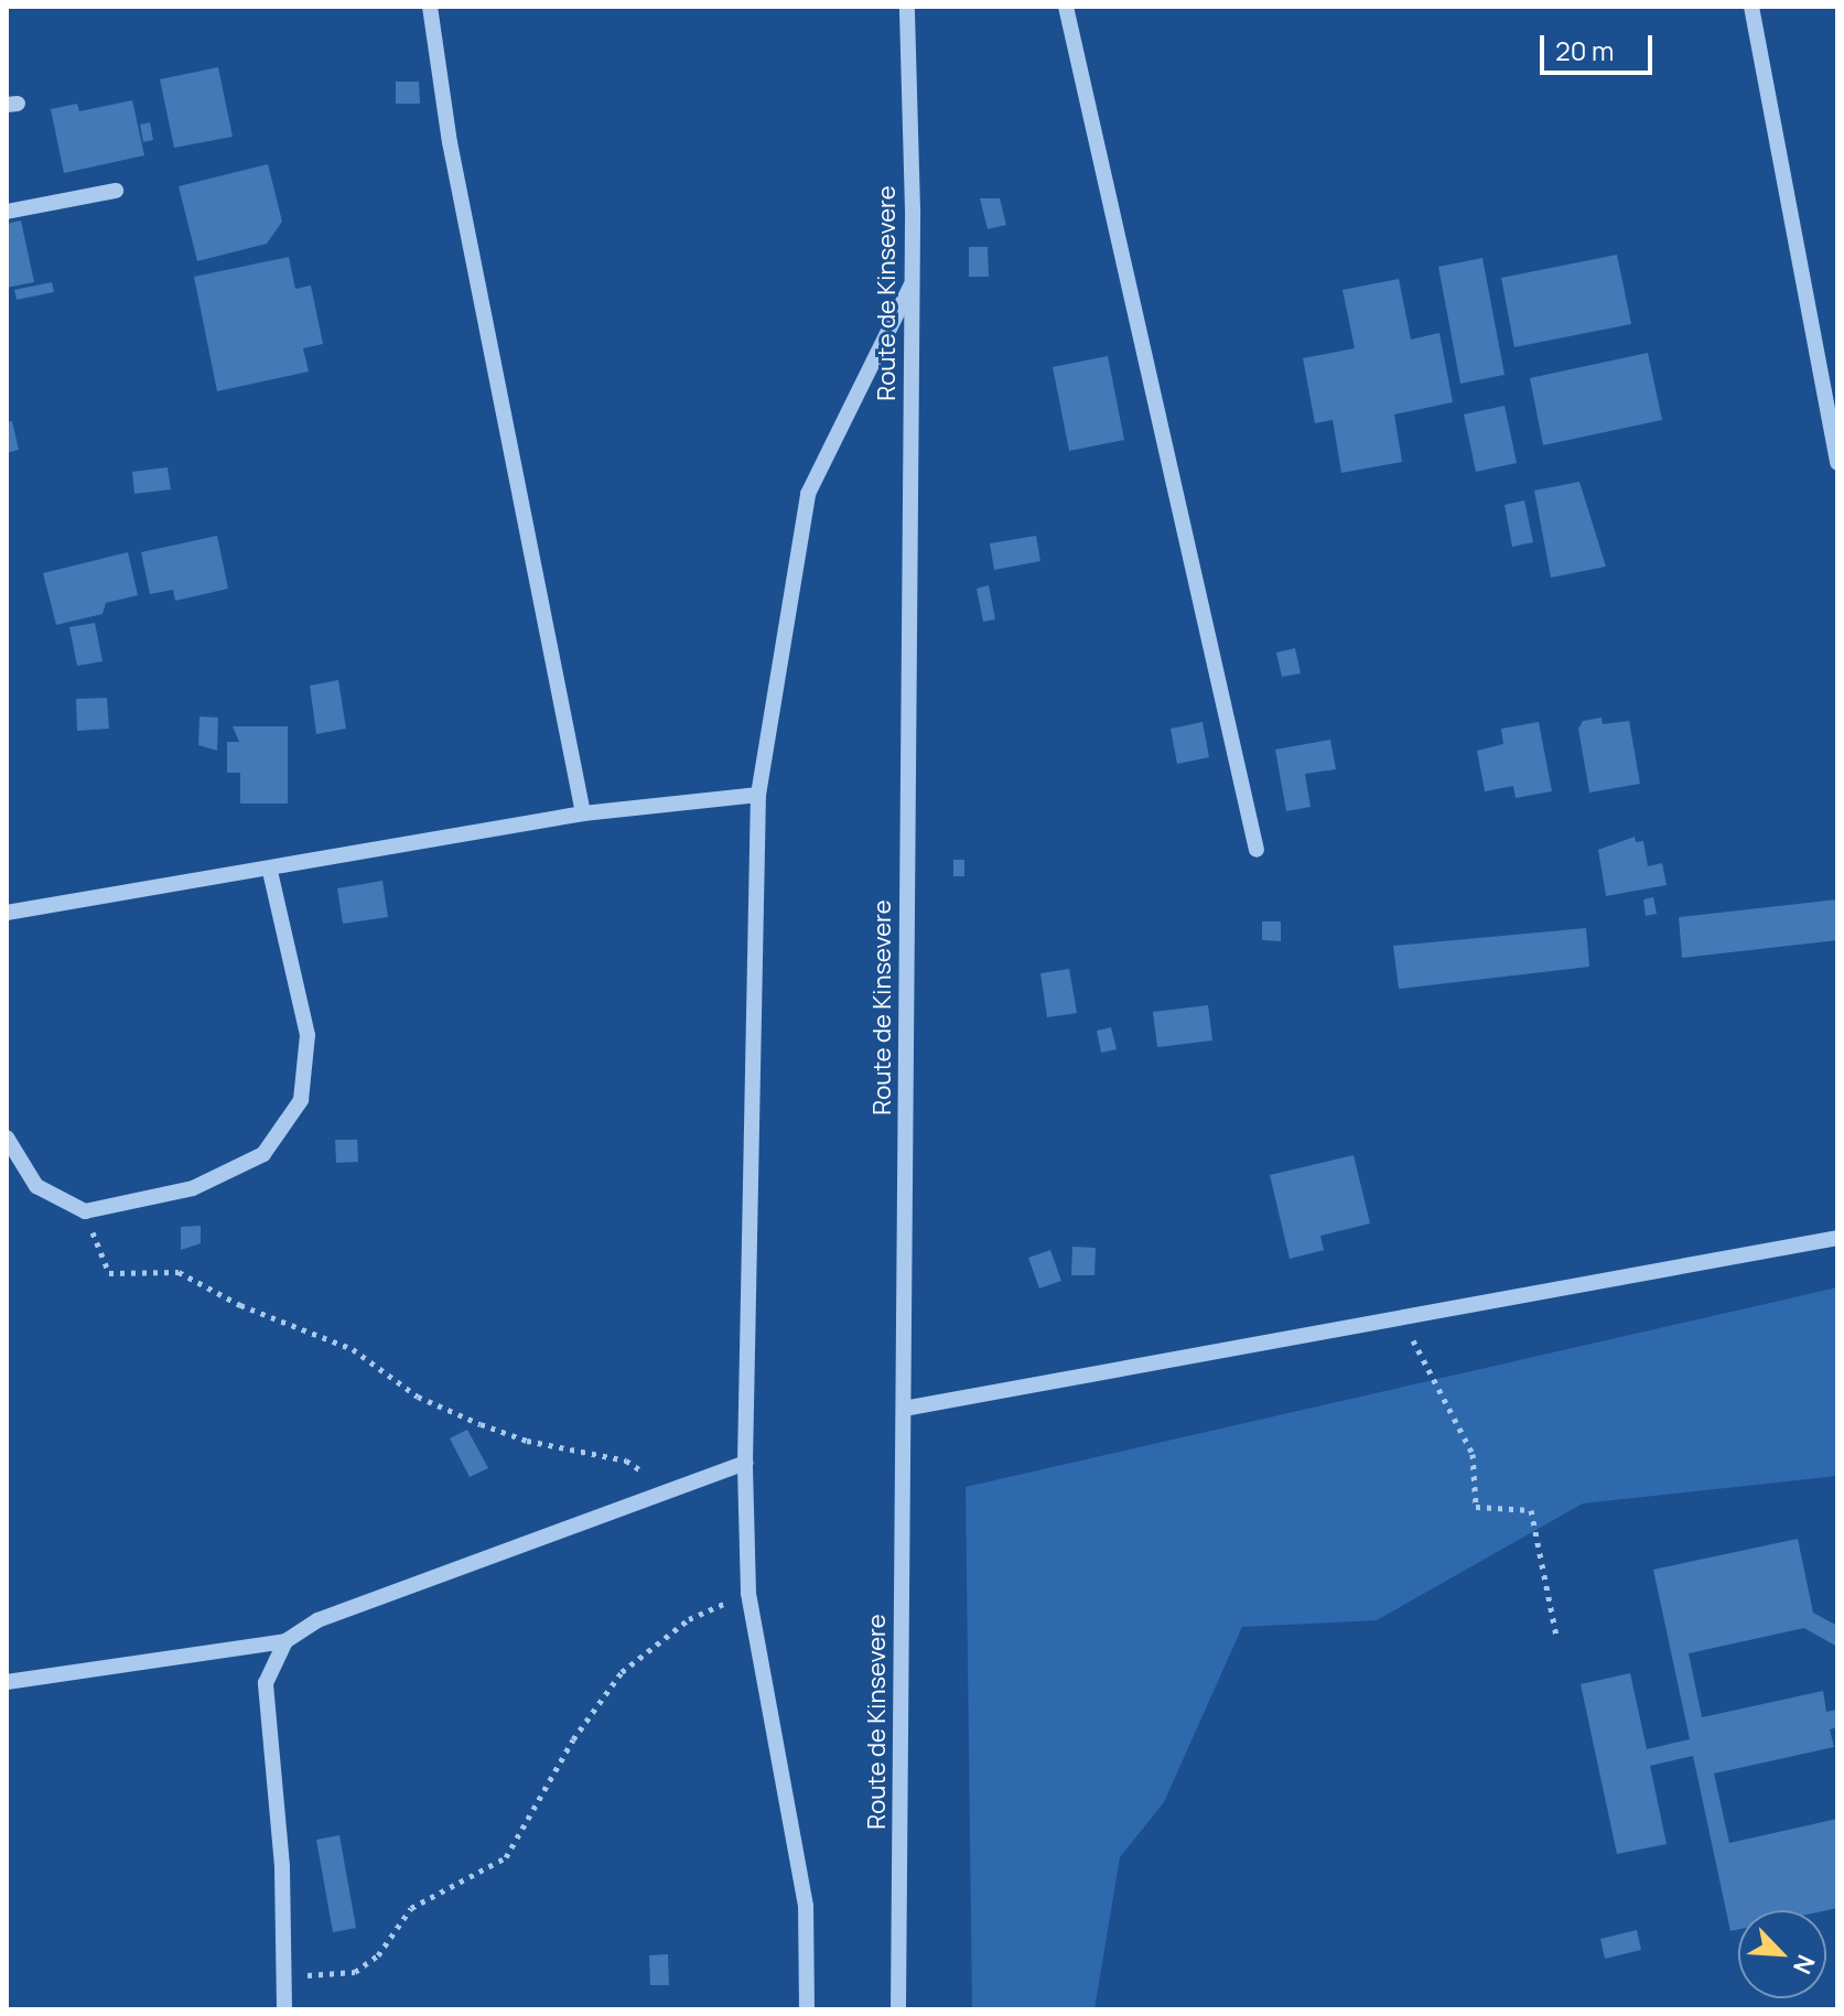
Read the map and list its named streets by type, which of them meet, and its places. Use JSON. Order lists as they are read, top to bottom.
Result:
{
  "streets": {
    "street": ["Route de Kinsevere"]
  },
  "scale_bar": "20 m",
  "north": "bottom right"
}
